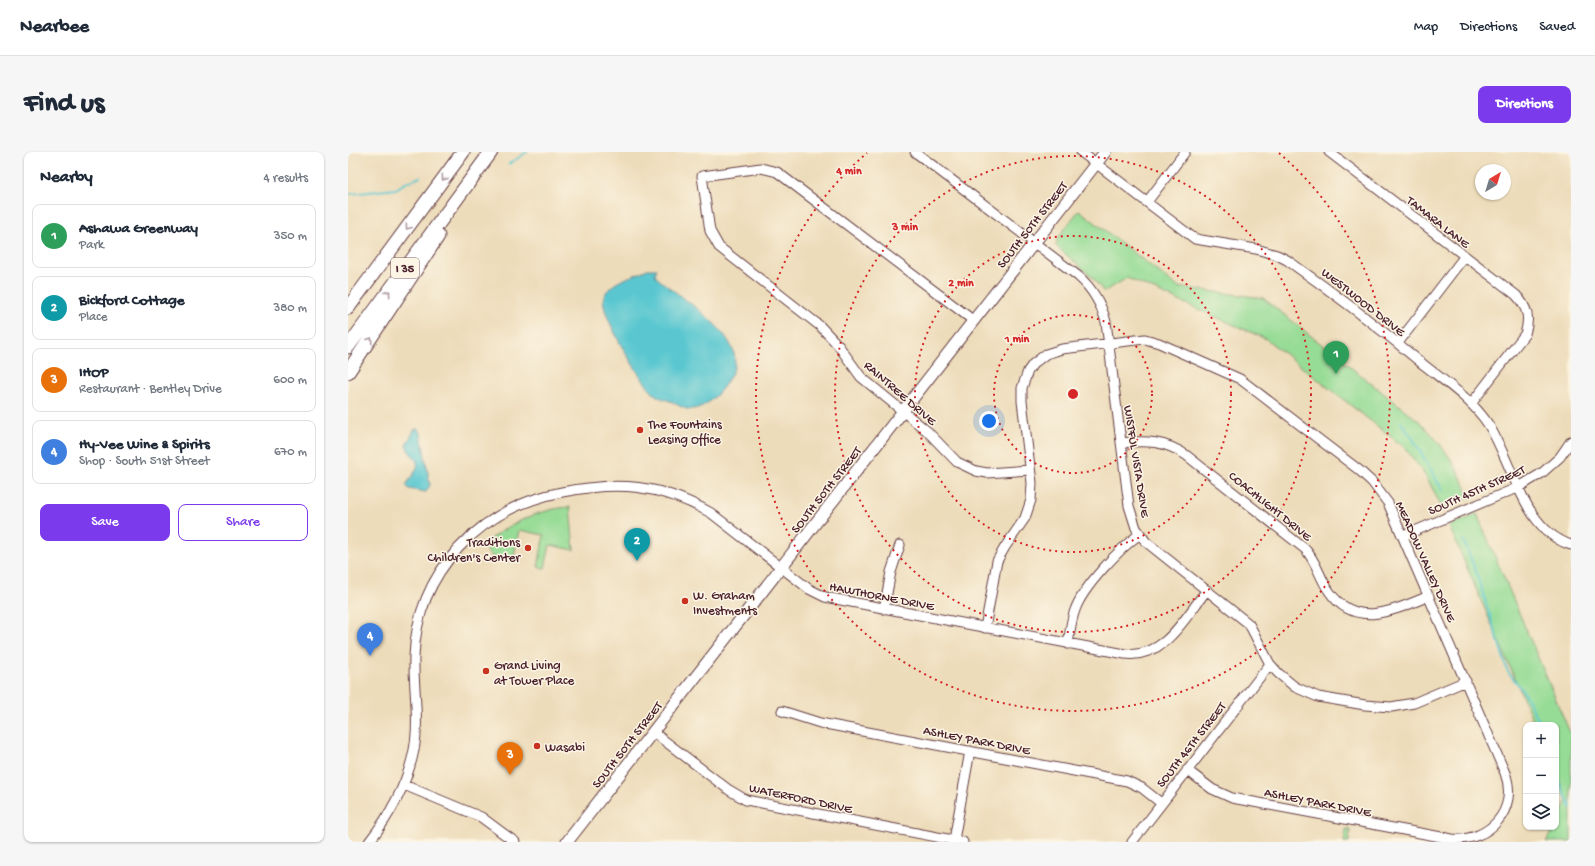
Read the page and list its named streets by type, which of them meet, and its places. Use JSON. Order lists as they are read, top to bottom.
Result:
{
  "streets": {
    "highway": ["I 35"],
    "main road": ["SOUTH 50TH STREET"],
    "street": [
      "TAMARA LANE",
      "WESTWOOD DRIVE",
      "RAINTREE DRIVE",
      "WISTFUL VISTA DRIVE",
      "SOUTH 45TH STREET",
      "COACHLIGHT DRIVE",
      "MEADOW VALLEY DRIVE",
      "HAWTHORNE DRIVE",
      "ASHLEY PARK DRIVE",
      "SOUTH 46TH STREET",
      "WATERFORD DRIVE"
    ]
  },
  "crossings": [
    ["TAMARA LANE", "WESTWOOD DRIVE"],
    ["SOUTH 50TH STREET", "WESTWOOD DRIVE"],
    ["SOUTH 50TH STREET", "RAINTREE DRIVE"],
    ["SOUTH 50TH STREET", "WISTFUL VISTA DRIVE"],
    ["SOUTH 50TH STREET", "HAWTHORNE DRIVE"],
    ["SOUTH 50TH STREET", "WATERFORD DRIVE"],
    ["WESTWOOD DRIVE", "SOUTH 45TH STREET"],
    ["RAINTREE DRIVE", "MEADOW VALLEY DRIVE"],
    ["WISTFUL VISTA DRIVE", "COACHLIGHT DRIVE"],
    ["WISTFUL VISTA DRIVE", "MEADOW VALLEY DRIVE"],
    ["WISTFUL VISTA DRIVE", "HAWTHORNE DRIVE"],
    ["WISTFUL VISTA DRIVE", "SOUTH 46TH STREET"],
    ["SOUTH 45TH STREET", "MEADOW VALLEY DRIVE"],
    ["COACHLIGHT DRIVE", "MEADOW VALLEY DRIVE"],
    ["MEADOW VALLEY DRIVE", "HAWTHORNE DRIVE"],
    ["MEADOW VALLEY DRIVE", "ASHLEY PARK DRIVE"],
    ["ASHLEY PARK DRIVE", "SOUTH 46TH STREET"]
  ],
  "places": [
    "The Fountains Leasing Office",
    "Traditions Children's Center",
    "W. Graham Investments",
    "Grand Living at Tower Place",
    "Wasabi"
  ],
  "north": "top right",
  "page": {
    "header": "Nearbee",
    "nav": ["Map", "Directions", "Saved"],
    "buttons": [
      "Directions",
      ["Save", "Share"]
    ],
    "title": "Find us",
    "heading": ["Nearby", "4 results"],
    "list": [
      {
        "mark": "1",
        "name": "Ashawa Greenway",
        "note": "Park",
        "value": "350 m"
      },
      {
        "mark": "2",
        "name": "Bickford Cottage",
        "note": "Place",
        "value": "380 m"
      },
      {
        "mark": "3",
        "name": "IHOP",
        "note": "Restaurant · Bentley Drive",
        "value": "600 m"
      },
      {
        "mark": "4",
        "name": "Hy-Vee Wine & Spirits",
        "note": "Shop · South 51st Street",
        "value": "670 m"
      }
    ],
    "pins": [
      "1",
      "2",
      "4",
      "3"
    ],
    "map_buttons": ["+", "−"]
  },
  "rings": [
    "4 min",
    "3 min",
    "2 min",
    "1 min"
  ]
}
